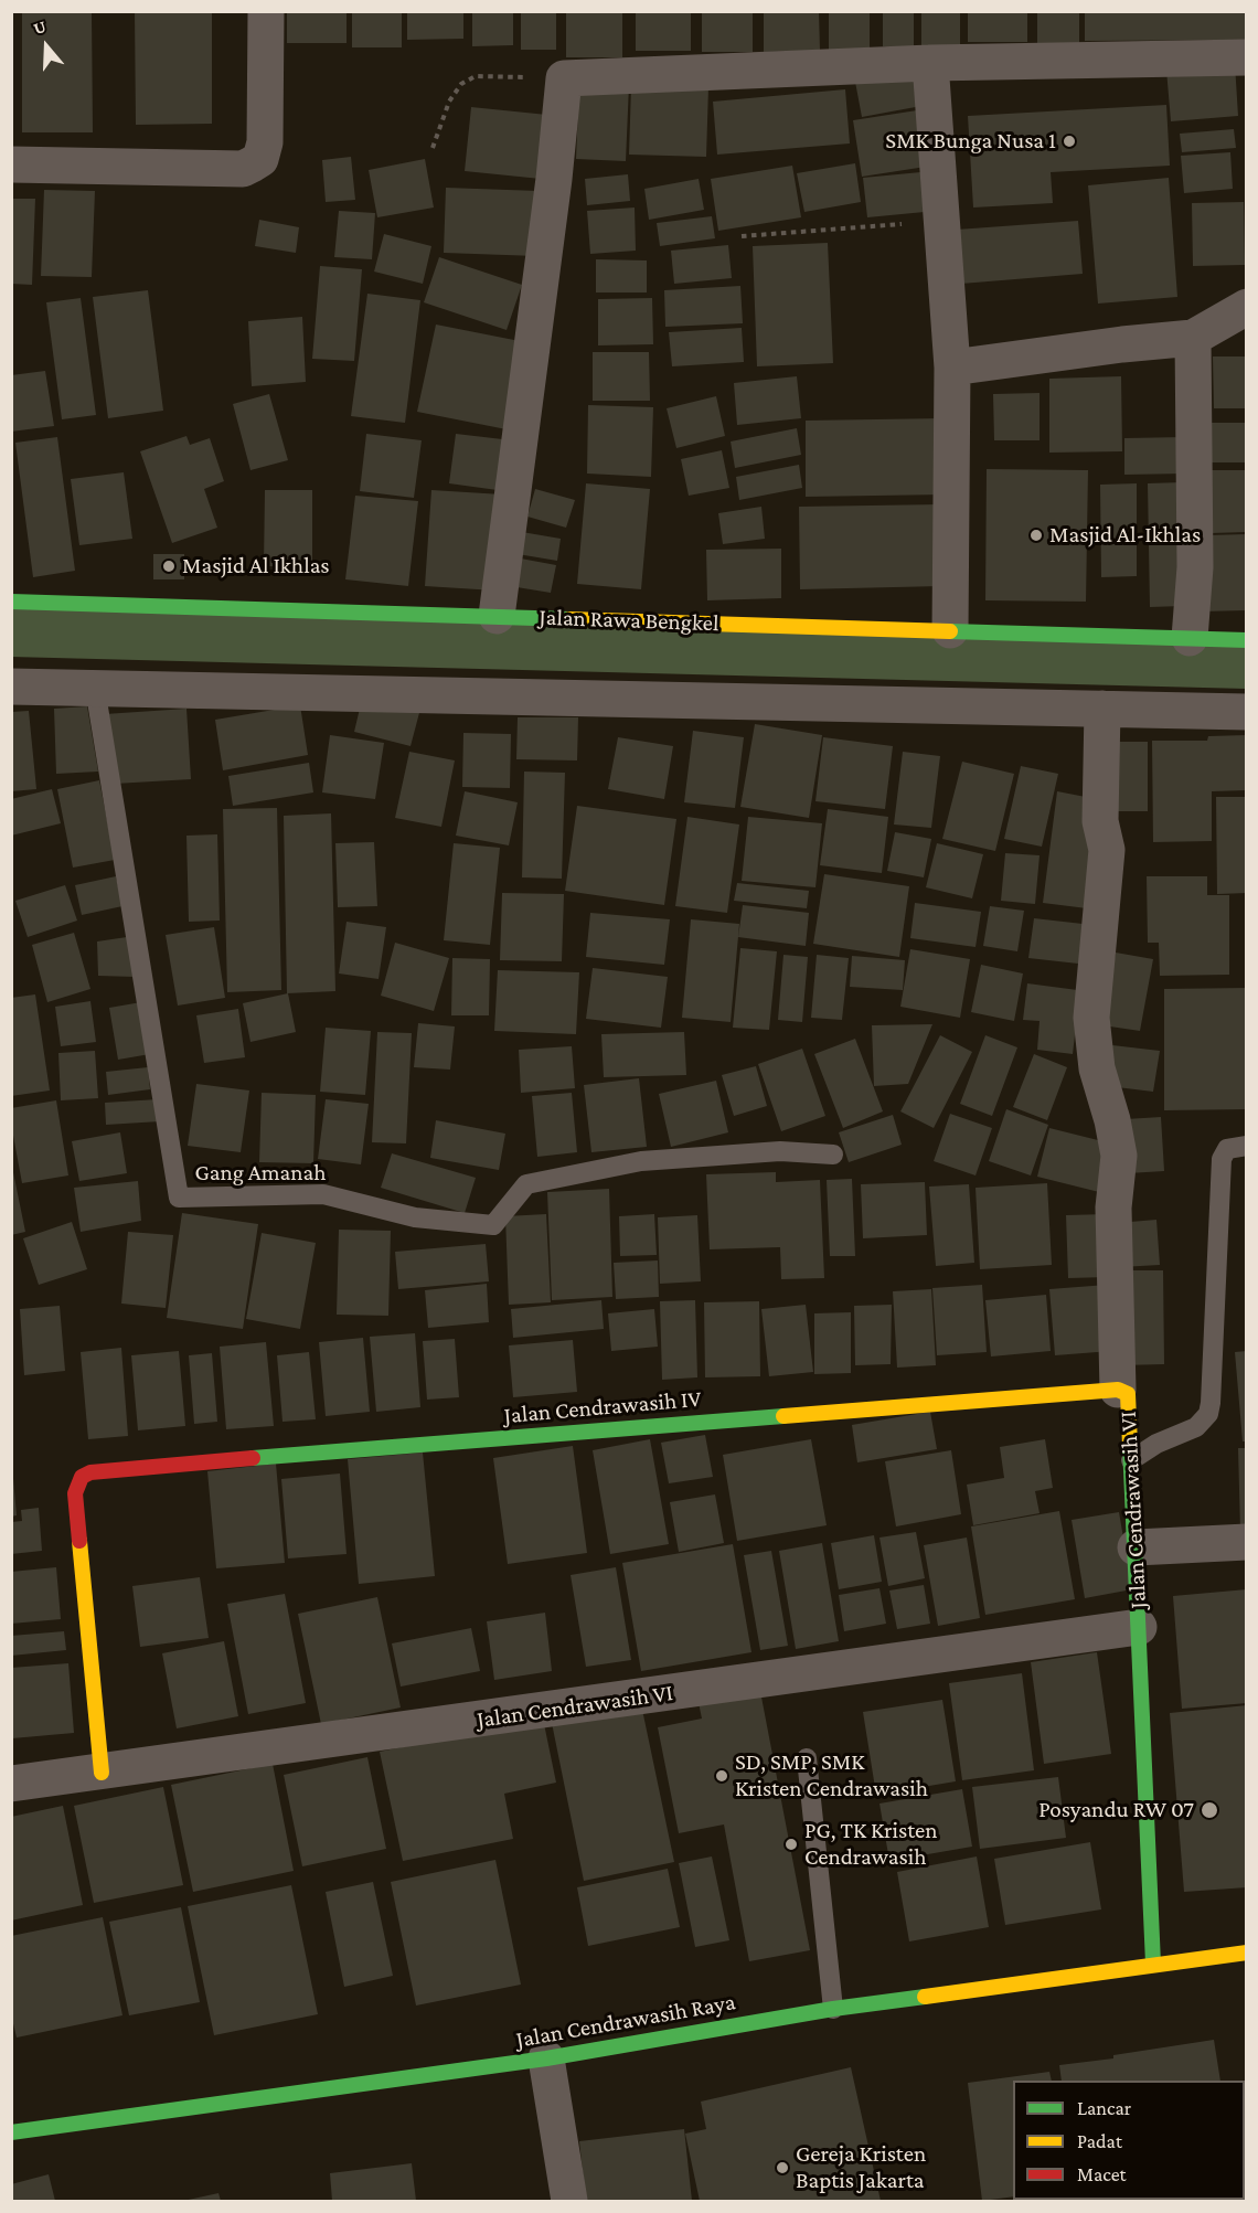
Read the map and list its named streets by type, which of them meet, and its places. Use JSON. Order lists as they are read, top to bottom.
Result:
{
  "streets": {
    "street": [
      "Jalan Rawa Bengkel",
      "Jalan Cendrawasih IV",
      "Jalan Cendrawasih VI",
      "Jalan Cendrawasih Raya"
    ],
    "lane": ["Gang Amanah"]
  },
  "crossings": [
    ["Jalan Cendrawasih IV", "Jalan Cendrawasih VI"],
    ["Jalan Cendrawasih VI", "Jalan Cendrawasih Raya"]
  ],
  "places": [
    "SMK Bunga Nusa 1",
    "Masjid Al-Ikhlas",
    "Masjid Al Ikhlas",
    "SD, SMP, SMK Kristen Cendrawasih",
    "Posyandu RW 07",
    "PG, TK Kristen Cendrawasih",
    "Gereja Kristen Baptis Jakarta"
  ],
  "legend": ["Lancar", "Padat", "Macet"],
  "north": "top"
}
